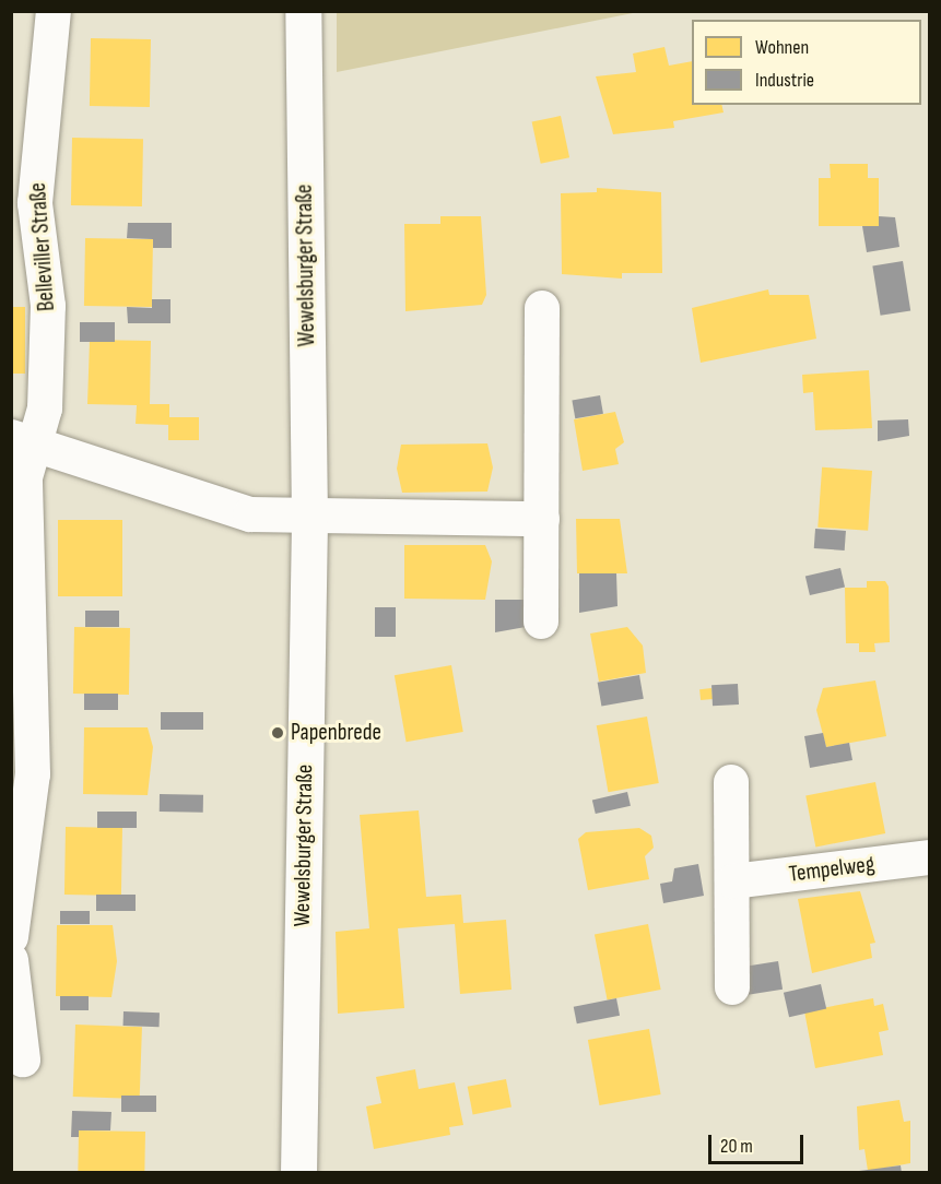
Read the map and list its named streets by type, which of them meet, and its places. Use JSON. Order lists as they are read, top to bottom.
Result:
{
  "streets": {
    "main road": ["Wewelsburger Straße"],
    "street": ["Belleviller Straße", "Tempelweg"]
  },
  "places": ["Papenbrede"],
  "legend": ["Wohnen", "Industrie"],
  "scale_bar": "20 m"
}
